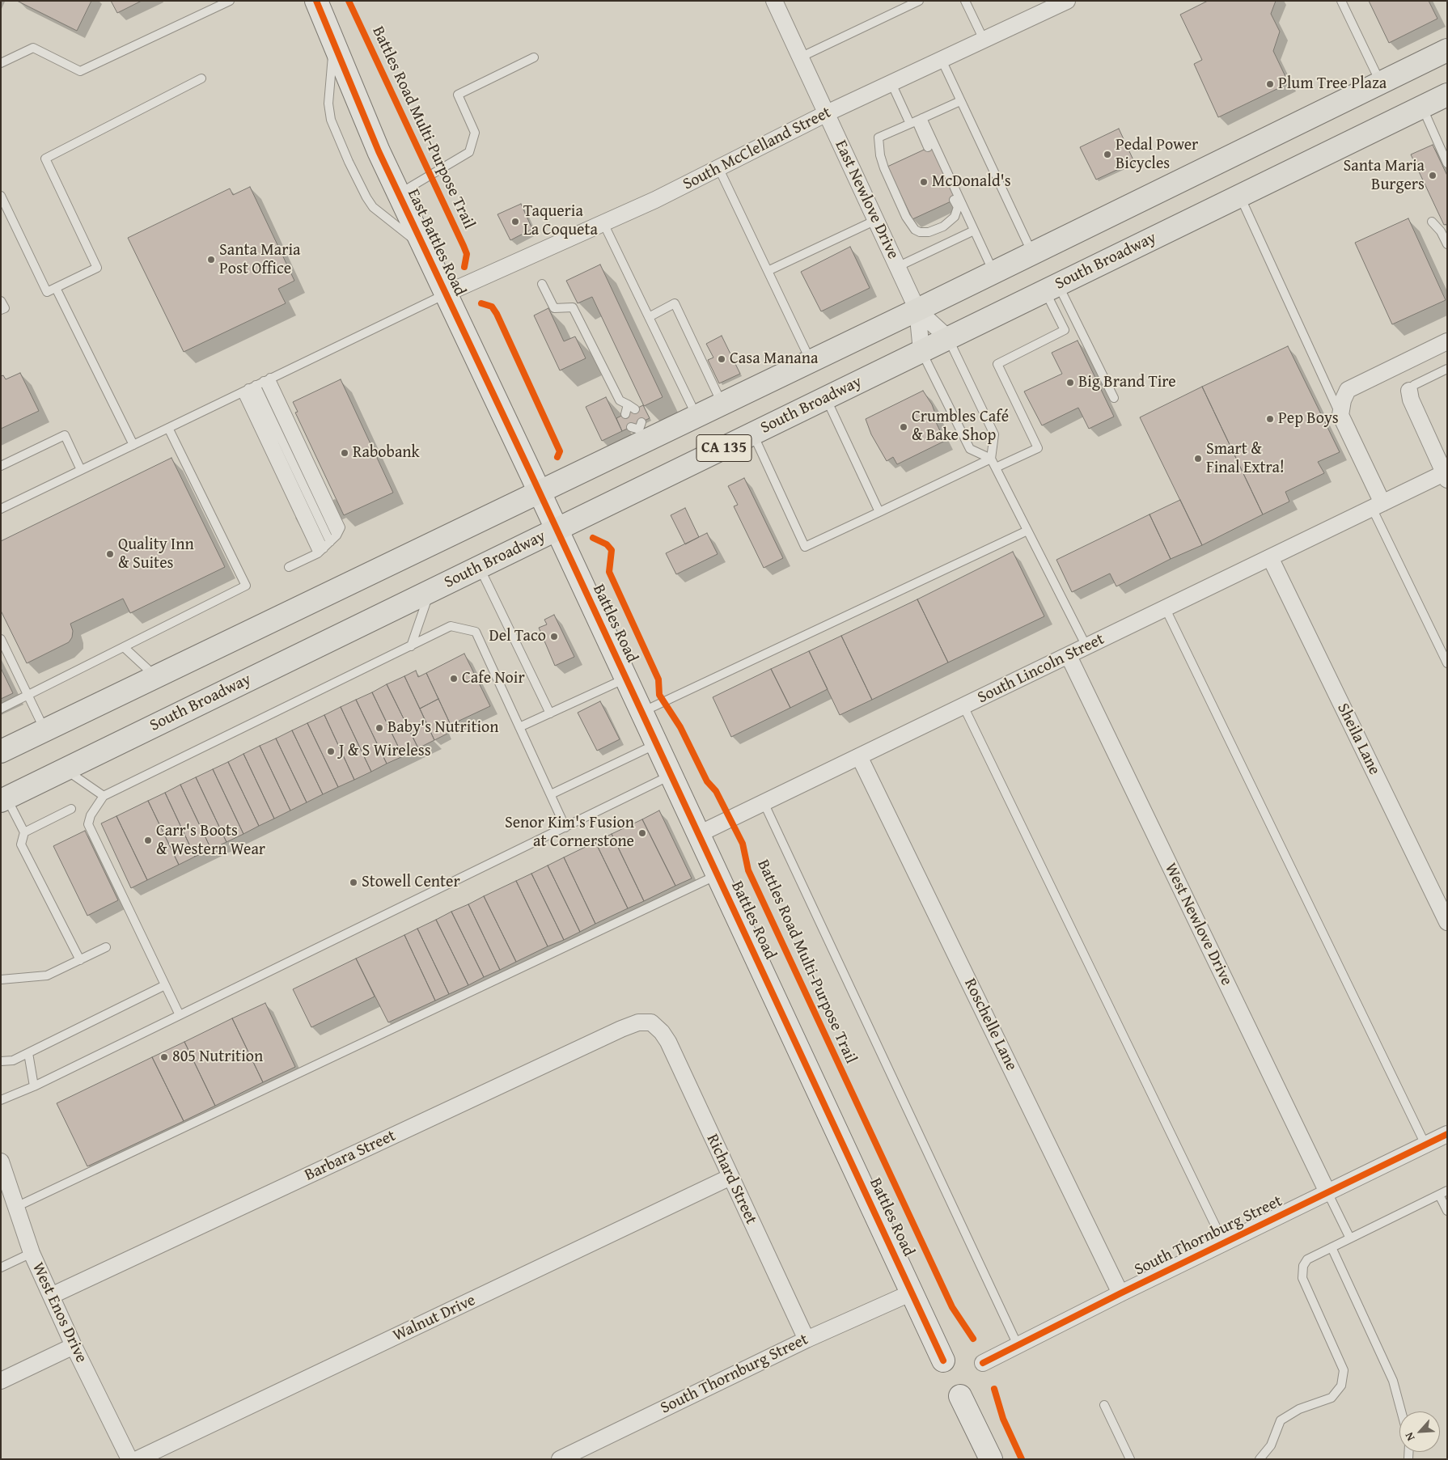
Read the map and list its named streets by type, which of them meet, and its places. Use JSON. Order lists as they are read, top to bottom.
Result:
{
  "streets": {
    "main road": ["South Broadway", "CA 135"],
    "street": [
      "South McClelland Street",
      "East Newlove Drive",
      "East Battles Road",
      "Battles Road",
      "South Lincoln Street",
      "Sheila Lane",
      "West Newlove Drive",
      "Roschelle Lane",
      "Barbara Street",
      "Richard Street",
      "South Thornburg Street",
      "West Enos Drive",
      "Walnut Drive"
    ],
    "cycle path": ["Battles Road Multi-Purpose Trail"]
  },
  "crossings": [
    ["South McClelland Street", "East Newlove Drive"],
    ["South McClelland Street", "East Battles Road"],
    ["East Newlove Drive", "South Broadway"],
    ["East Newlove Drive", "CA 135"],
    ["East Battles Road", "CA 135"],
    ["East Battles Road", "Battles Road"],
    ["South Broadway", "Battles Road"],
    ["CA 135", "Battles Road"],
    ["Battles Road", "South Lincoln Street"],
    ["Battles Road", "South Thornburg Street"],
    ["South Lincoln Street", "Sheila Lane"],
    ["South Lincoln Street", "West Newlove Drive"],
    ["South Lincoln Street", "Roschelle Lane"],
    ["West Newlove Drive", "South Thornburg Street"],
    ["Roschelle Lane", "South Thornburg Street"],
    ["Barbara Street", "Richard Street"],
    ["Barbara Street", "West Enos Drive"],
    ["Richard Street", "South Thornburg Street"],
    ["Richard Street", "Walnut Drive"]
  ],
  "places": [
    "Plum Tree Plaza",
    "Pedal Power Bicycles",
    "Santa Maria Burgers",
    "McDonald's",
    "Taqueria La Coqueta",
    "Santa Maria Post Office",
    "Casa Manana",
    "Big Brand Tire",
    "Pep Boys",
    "Crumbles Café & Bake Shop",
    "Rabobank",
    "Smart & Final Extra!",
    "Quality Inn & Suites",
    "Del Taco",
    "Cafe Noir",
    "Baby's Nutrition",
    "J & S Wireless",
    "Senor Kim's Fusion at Cornerstone",
    "Carr's Boots & Western Wear",
    "Stowell Center",
    "805 Nutrition"
  ],
  "north": "bottom left"
}
